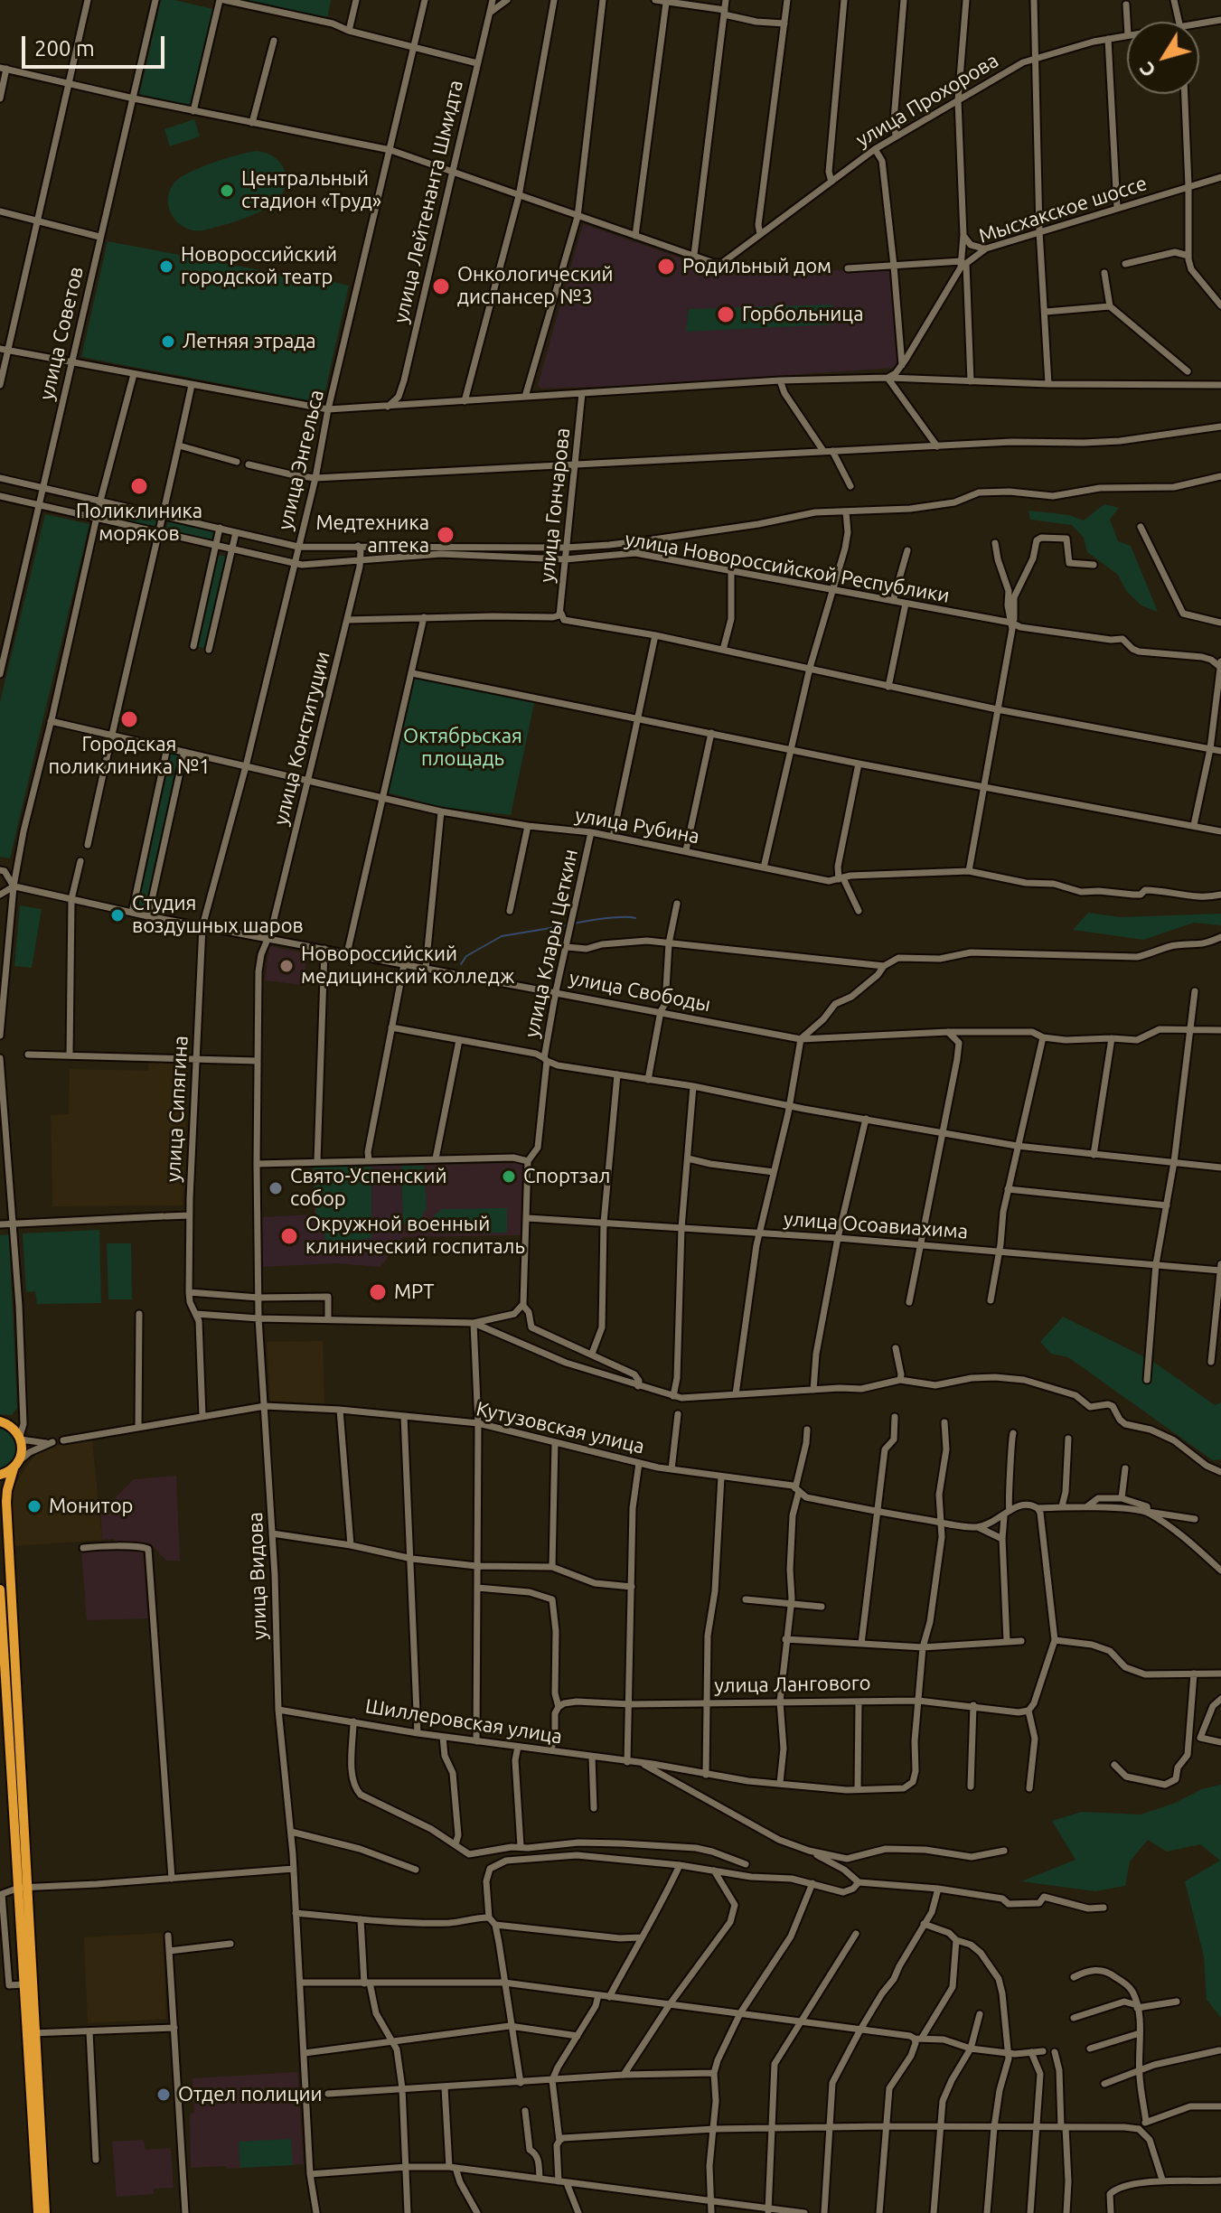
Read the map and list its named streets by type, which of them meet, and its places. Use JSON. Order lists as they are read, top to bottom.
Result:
{
  "streets": {
    "street": [
      "улица Прохорова",
      "улица Лейтенанта Шмидта",
      "Мысхакское шоссе",
      "улица Советов",
      "улица Энгельса",
      "улица Гончарова",
      "улица Новороссийской Республики",
      "улица Конституции",
      "улица Рубина",
      "улица Клары Цеткин",
      "улица Свободы",
      "улица Сипягина",
      "улица Осоавиахима",
      "Кутузовская улица",
      "улица Видова",
      "улица Лангового",
      "Шиллеровская улица"
    ]
  },
  "crossings": [
    ["улица Советов", "улица Новороссийской Республики"],
    ["улица Энгельса", "улица Новороссийской Республики"],
    ["улица Энгельса", "улица Рубина"],
    ["улица Энгельса", "улица Свободы"],
    ["улица Энгельса", "улица Сипягина"],
    ["улица Гончарова", "улица Новороссийской Республики"],
    ["улица Новороссийской Республики", "улица Конституции"],
    ["улица Конституции", "улица Рубина"],
    ["улица Конституции", "улица Свободы"],
    ["улица Конституции", "улица Видова"],
    ["улица Рубина", "улица Клары Цеткин"],
    ["улица Клары Цеткин", "улица Свободы"],
    ["улица Клары Цеткин", "улица Осоавиахима"],
    ["улица Свободы", "улица Сипягина"],
    ["улица Свободы", "улица Видова"],
    ["Кутузовская улица", "улица Видова"],
    ["улица Видова", "Шиллеровская улица"],
    ["улица Лангового", "Шиллеровская улица"]
  ],
  "parks": ["Октябрьская площадь"],
  "places": [
    "Центральный стадион «Труд»",
    "Новороссийский городской театр",
    "Родильный дом",
    "Онкологический диспансер №3",
    "Горбольница",
    "Летняя этрада",
    "Поликлиника моряков",
    "Медтехника аптека",
    "Городская поликлиника №1",
    "Студия воздушных шаров",
    "Новороссийский медицинский колледж",
    "Спортзал",
    "Свято-Успенский собор",
    "Окружной военный клинический госпиталь",
    "МРТ",
    "Монитор",
    "Отдел полиции"
  ],
  "scale_bar": "200 m",
  "north": "bottom left"
}
